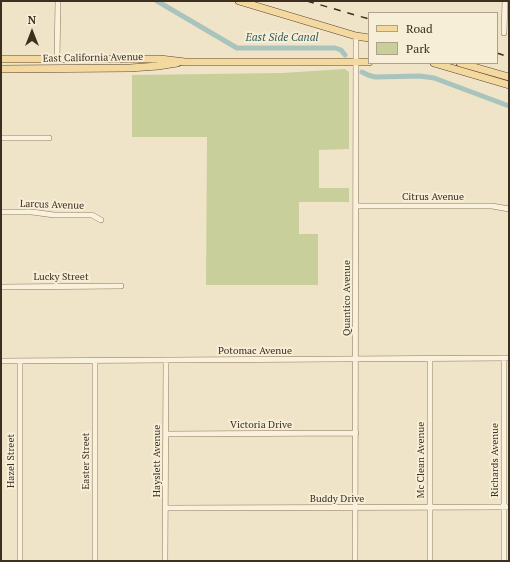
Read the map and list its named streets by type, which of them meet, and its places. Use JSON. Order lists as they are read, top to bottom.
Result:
{
  "streets": {
    "main road": ["East California Avenue"],
    "street": [
      "Citrus Avenue",
      "Larcus Avenue",
      "Lucky Street",
      "Quantico Avenue",
      "Potomac Avenue",
      "Victoria Drive",
      "Mc Clean Avenue",
      "Richards Avenue",
      "Hazel Street",
      "Easter Street",
      "Hayslett Avenue",
      "Buddy Drive"
    ]
  },
  "crossings": [
    ["East California Avenue", "Quantico Avenue"],
    ["Citrus Avenue", "Quantico Avenue"],
    ["Quantico Avenue", "Potomac Avenue"],
    ["Quantico Avenue", "Victoria Drive"],
    ["Quantico Avenue", "Buddy Drive"],
    ["Potomac Avenue", "Mc Clean Avenue"],
    ["Potomac Avenue", "Richards Avenue"],
    ["Potomac Avenue", "Hazel Street"],
    ["Potomac Avenue", "Easter Street"],
    ["Potomac Avenue", "Hayslett Avenue"],
    ["Victoria Drive", "Hayslett Avenue"],
    ["Mc Clean Avenue", "Buddy Drive"],
    ["Richards Avenue", "Buddy Drive"],
    ["Hayslett Avenue", "Buddy Drive"]
  ],
  "water": ["East Side Canal"],
  "legend": ["Road", "Park"],
  "north": "top"
}
